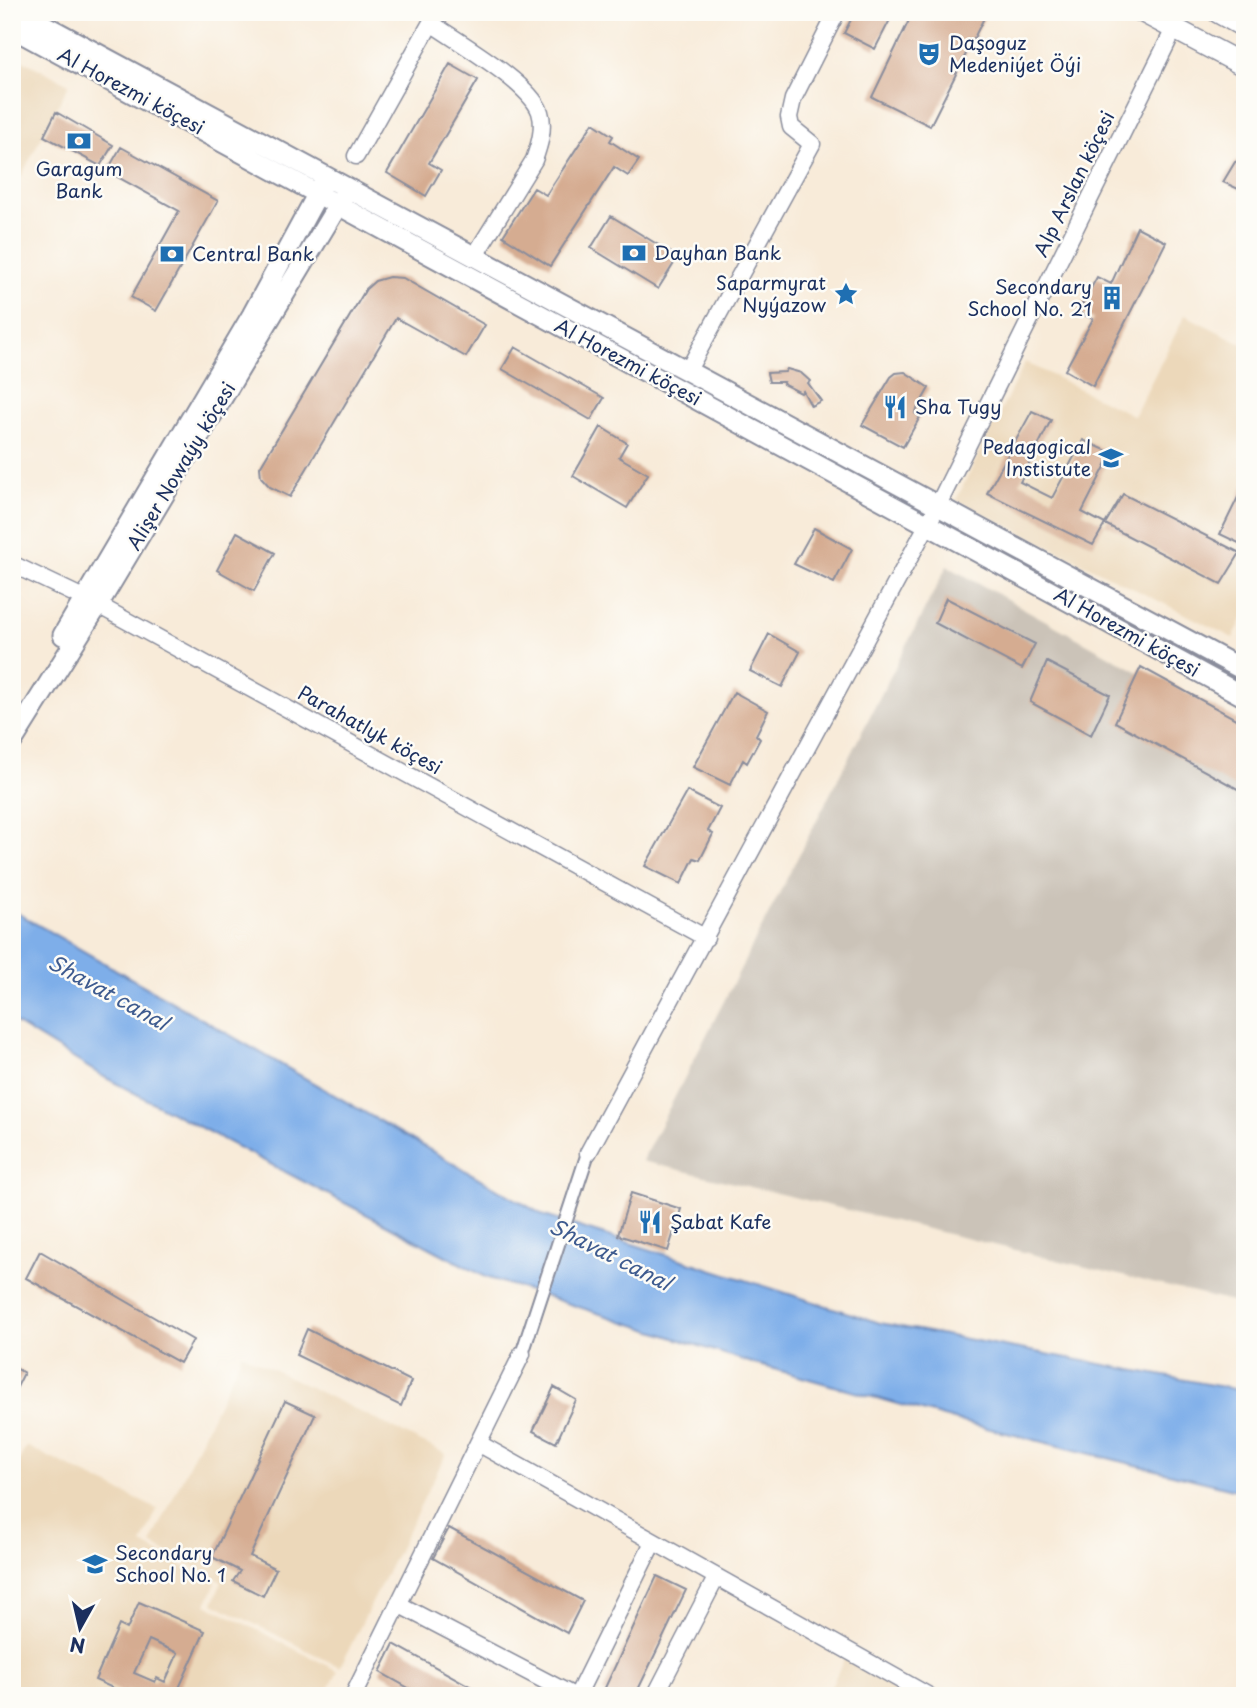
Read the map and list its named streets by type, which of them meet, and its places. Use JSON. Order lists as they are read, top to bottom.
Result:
{
  "streets": {
    "street": [
      "Al Horezmi köçesi",
      "Alp Arslan köçesi",
      "Alişer Nowaýy köçesi",
      "Parahatlyk köçesi"
    ]
  },
  "crossings": [
    ["Al Horezmi köçesi", "Alp Arslan köçesi"],
    ["Al Horezmi köçesi", "Alişer Nowaýy köçesi"],
    ["Alp Arslan köçesi", "Parahatlyk köçesi"],
    ["Alişer Nowaýy köçesi", "Parahatlyk köçesi"]
  ],
  "water": ["Shavat canal"],
  "places": {
    "theatre": ["Daşoguz Medeniýet Öýi"],
    "bank": ["Garagum Bank", "Dayhan Bank", "Central Bank"],
    "place": ["Saparmyrat Nyýazow"],
    "building": ["Secondary School No. 21"],
    "restaurant": ["Sha Tugy", "Şabat Kafe"],
    "school or university": ["Pedagogical Instistute", "Secondary School No. 1"]
  },
  "north": "bottom"
}
